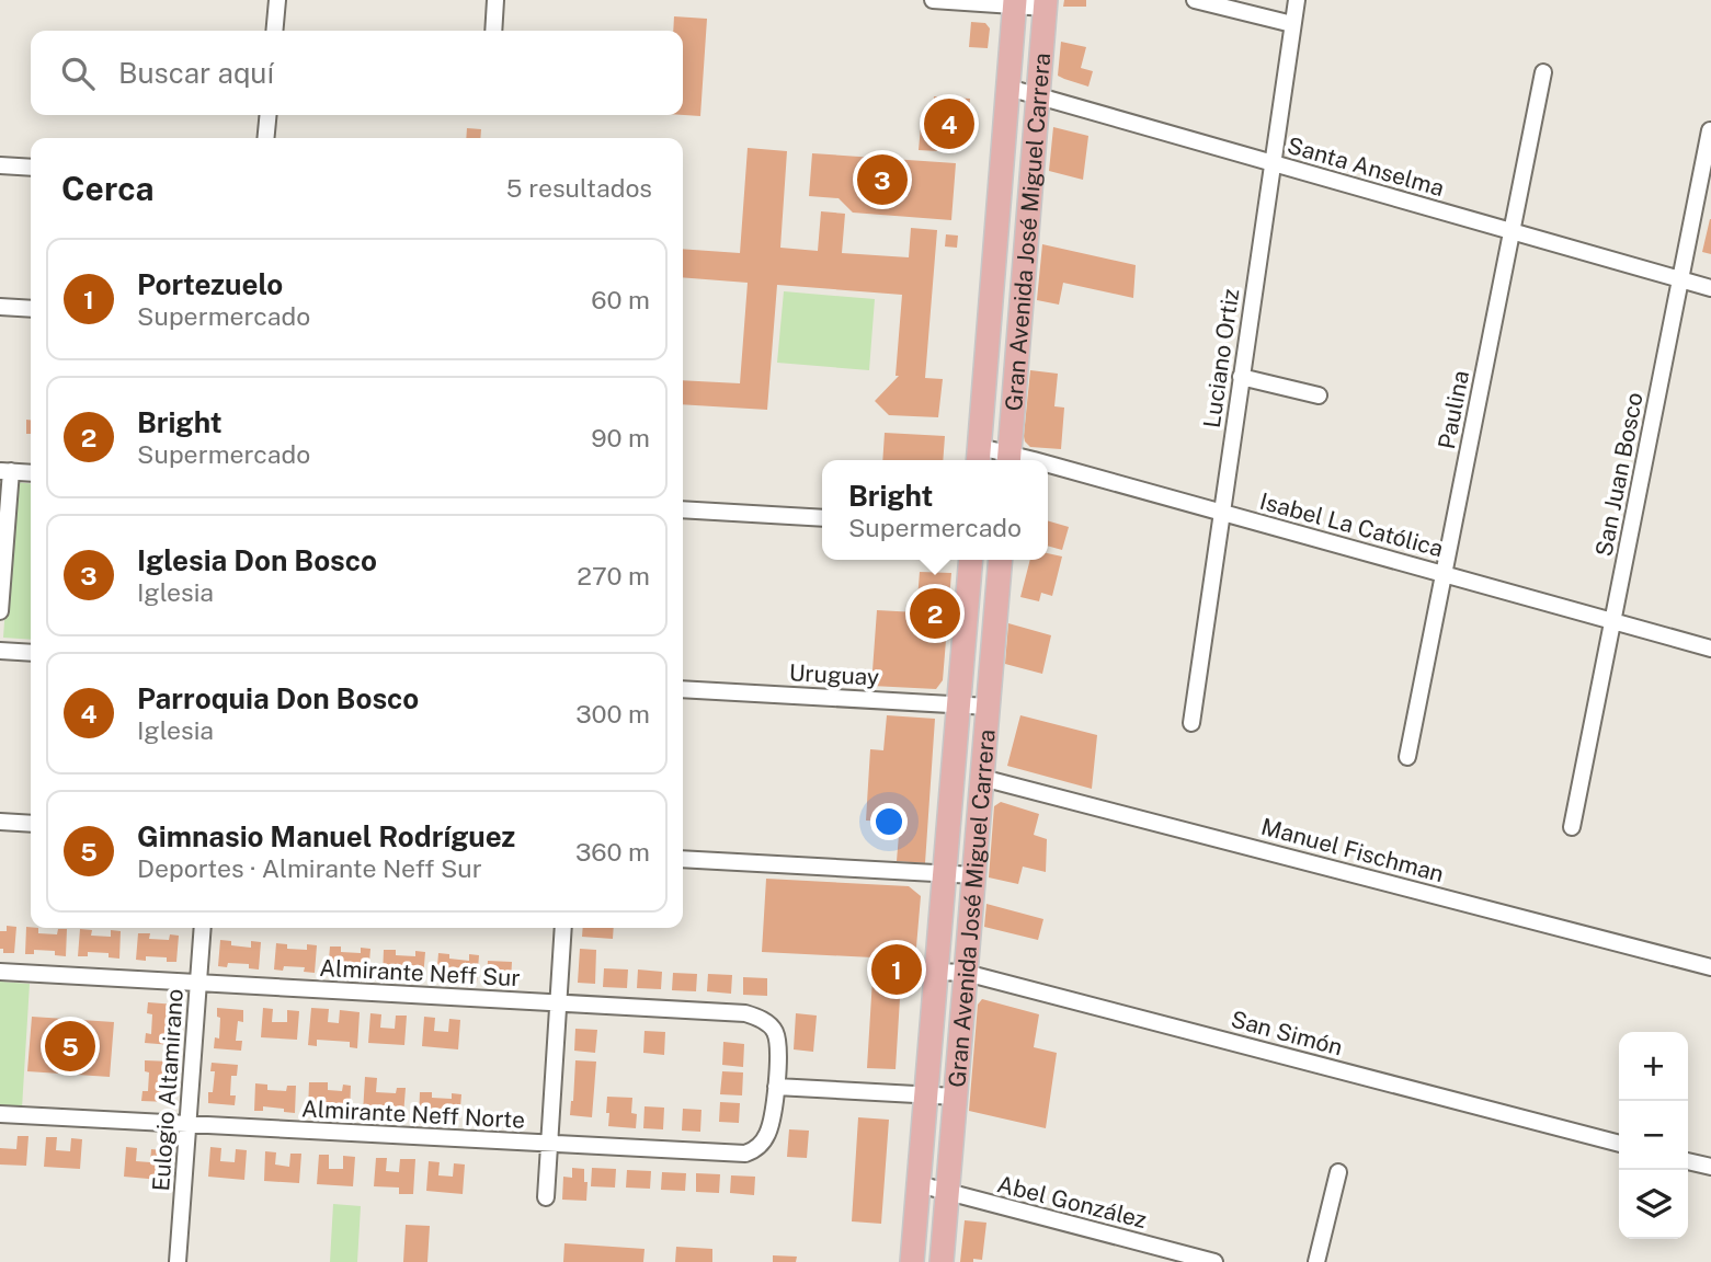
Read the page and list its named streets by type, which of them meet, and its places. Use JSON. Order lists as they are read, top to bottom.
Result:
{
  "streets": {
    "main road": ["Gran Avenida José Miguel Carrera"],
    "street": [
      "Santa Anselma",
      "Luciano Ortiz",
      "Paulina",
      "San Juan Bosco",
      "Isabel La Católica",
      "Uruguay",
      "Manuel Fischman",
      "Almirante Neff Sur",
      "San Simón",
      "Eulogio Altamirano",
      "Almirante Neff Norte",
      "Abel González"
    ]
  },
  "crossings": [
    ["Santa Anselma", "Gran Avenida José Miguel Carrera"],
    ["Santa Anselma", "Luciano Ortiz"],
    ["Santa Anselma", "Paulina"],
    ["Santa Anselma", "San Juan Bosco"],
    ["Gran Avenida José Miguel Carrera", "Isabel La Católica"],
    ["Gran Avenida José Miguel Carrera", "Uruguay"],
    ["Gran Avenida José Miguel Carrera", "Manuel Fischman"],
    ["Gran Avenida José Miguel Carrera", "San Simón"],
    ["Gran Avenida José Miguel Carrera", "Abel González"],
    ["Luciano Ortiz", "Isabel La Católica"],
    ["Paulina", "Isabel La Católica"],
    ["San Juan Bosco", "Isabel La Católica"],
    ["Almirante Neff Sur", "Eulogio Altamirano"],
    ["Almirante Neff Sur", "Almirante Neff Norte"],
    ["Eulogio Altamirano", "Almirante Neff Norte"]
  ],
  "page": {
    "search": "Buscar aquí",
    "pins": [
      "4",
      "3",
      "2",
      "1",
      "5"
    ],
    "heading": ["Cerca", "5 resultados"],
    "list": [
      {
        "mark": "1",
        "name": "Portezuelo",
        "note": "Supermercado",
        "value": "60 m"
      },
      {
        "mark": "2",
        "name": "Bright",
        "note": "Supermercado",
        "value": "90 m"
      },
      {
        "mark": "3",
        "name": "Iglesia Don Bosco",
        "note": "Iglesia",
        "value": "270 m"
      },
      {
        "mark": "4",
        "name": "Parroquia Don Bosco",
        "note": "Iglesia",
        "value": "300 m"
      },
      {
        "mark": "5",
        "name": "Gimnasio Manuel Rodríguez",
        "note": "Deportes · Almirante Neff Sur",
        "value": "360 m"
      }
    ],
    "popup": ["Bright", "Supermercado"],
    "map_buttons": ["+", "−"]
  }
}
